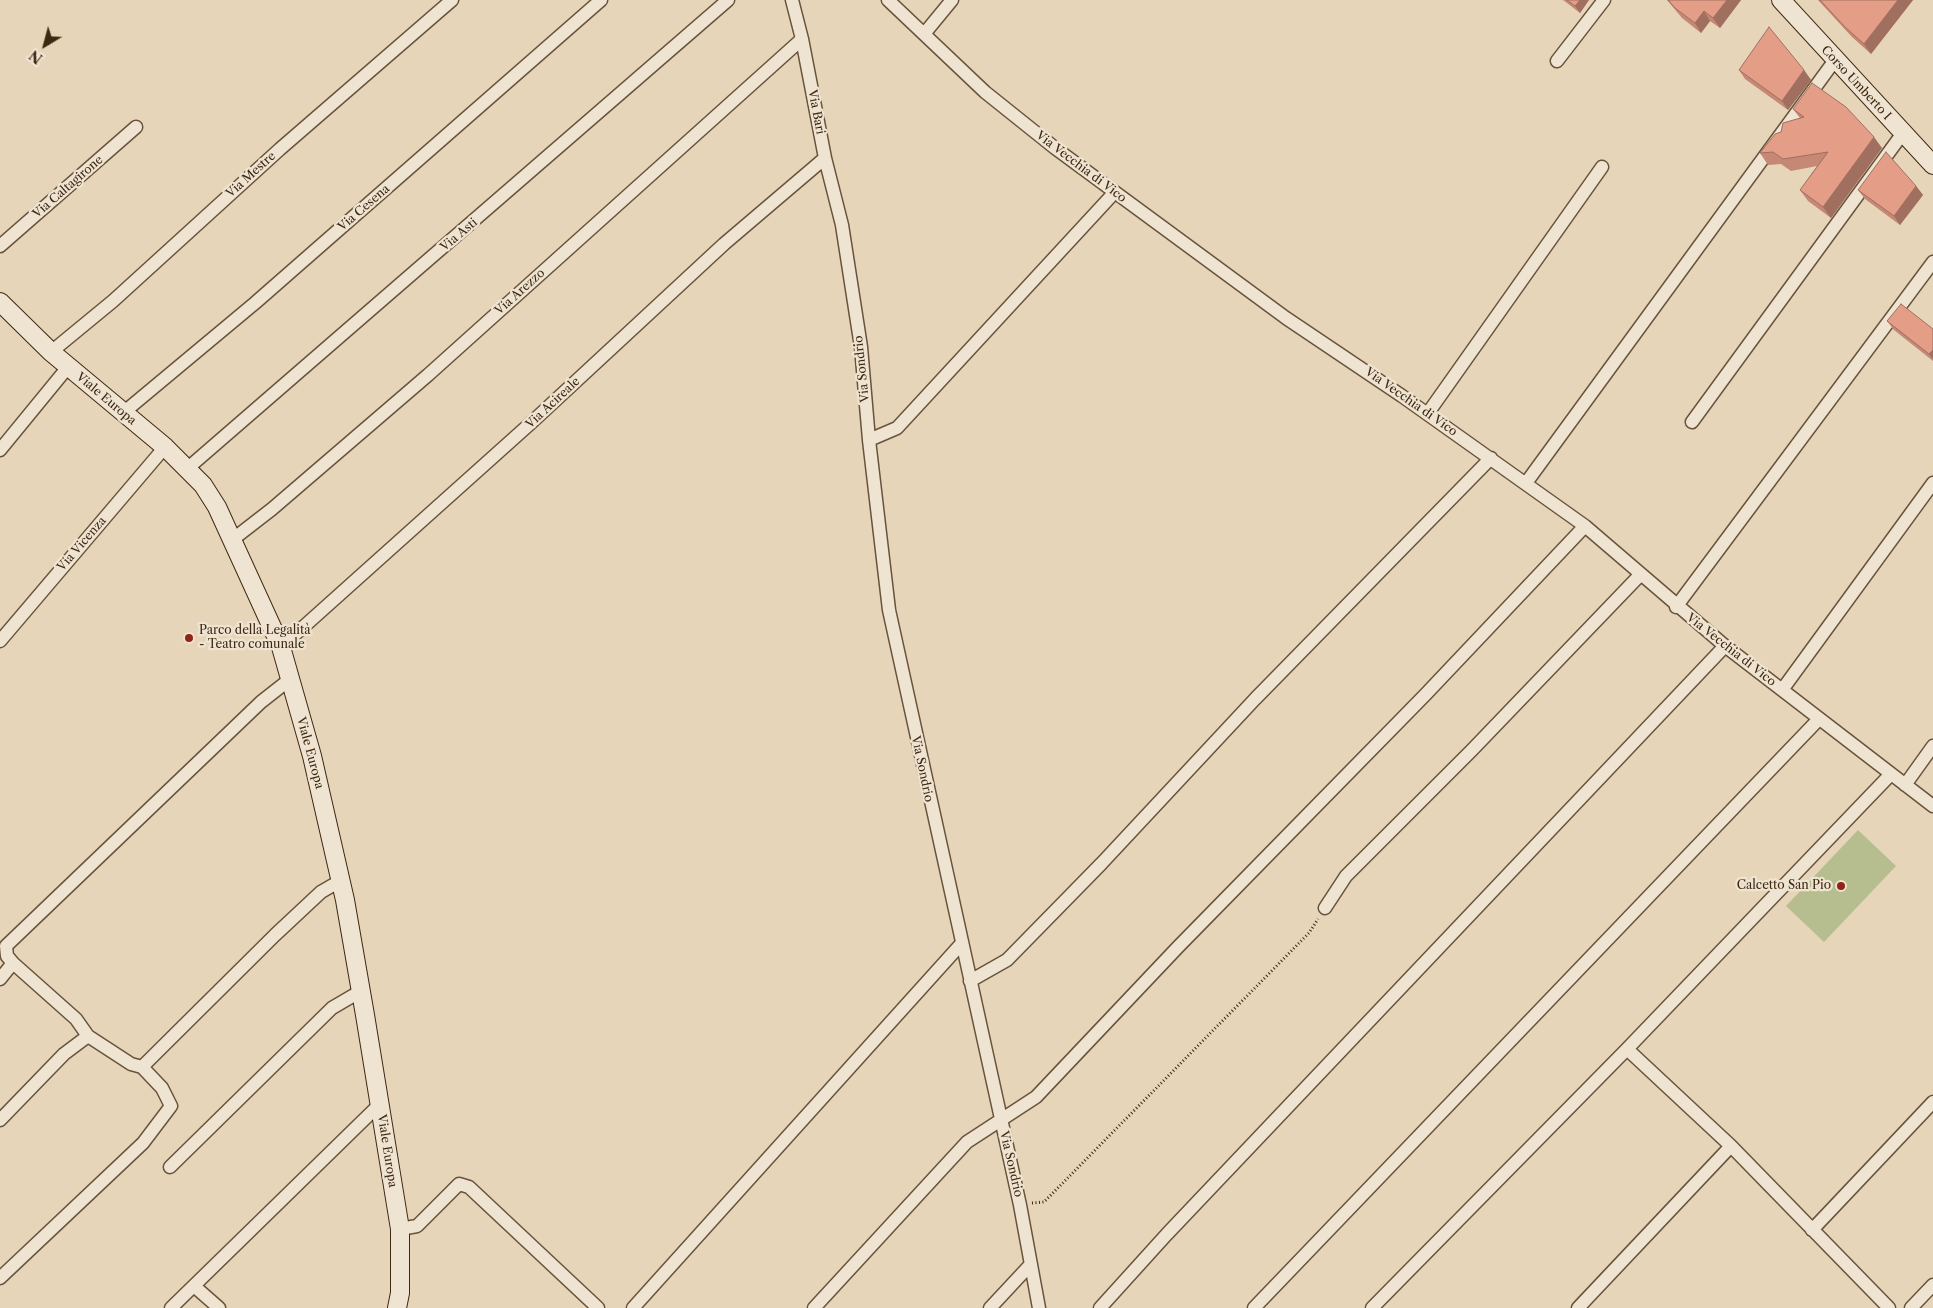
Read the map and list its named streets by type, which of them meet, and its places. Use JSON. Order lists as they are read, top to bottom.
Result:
{
  "streets": {
    "street": [
      "Corso Umberto I",
      "Via Bari",
      "Via Vecchia di Vico",
      "Via Mestre",
      "Via Caltagirone",
      "Via Cesena",
      "Via Asti",
      "Via Arezzo",
      "Via Sondrio",
      "Viale Europa",
      "Via Acireale",
      "Via Vicenza"
    ]
  },
  "crossings": [
    ["Via Bari", "Via Arezzo"],
    ["Via Bari", "Via Sondrio"],
    ["Via Bari", "Via Acireale"],
    ["Via Mestre", "Viale Europa"],
    ["Via Cesena", "Viale Europa"],
    ["Via Asti", "Viale Europa"],
    ["Via Arezzo", "Viale Europa"],
    ["Viale Europa", "Via Acireale"],
    ["Viale Europa", "Via Vicenza"]
  ],
  "places": ["Parco della Legalità - Teatro comunale", "Calcetto San Pio"],
  "north": "bottom left"
}
